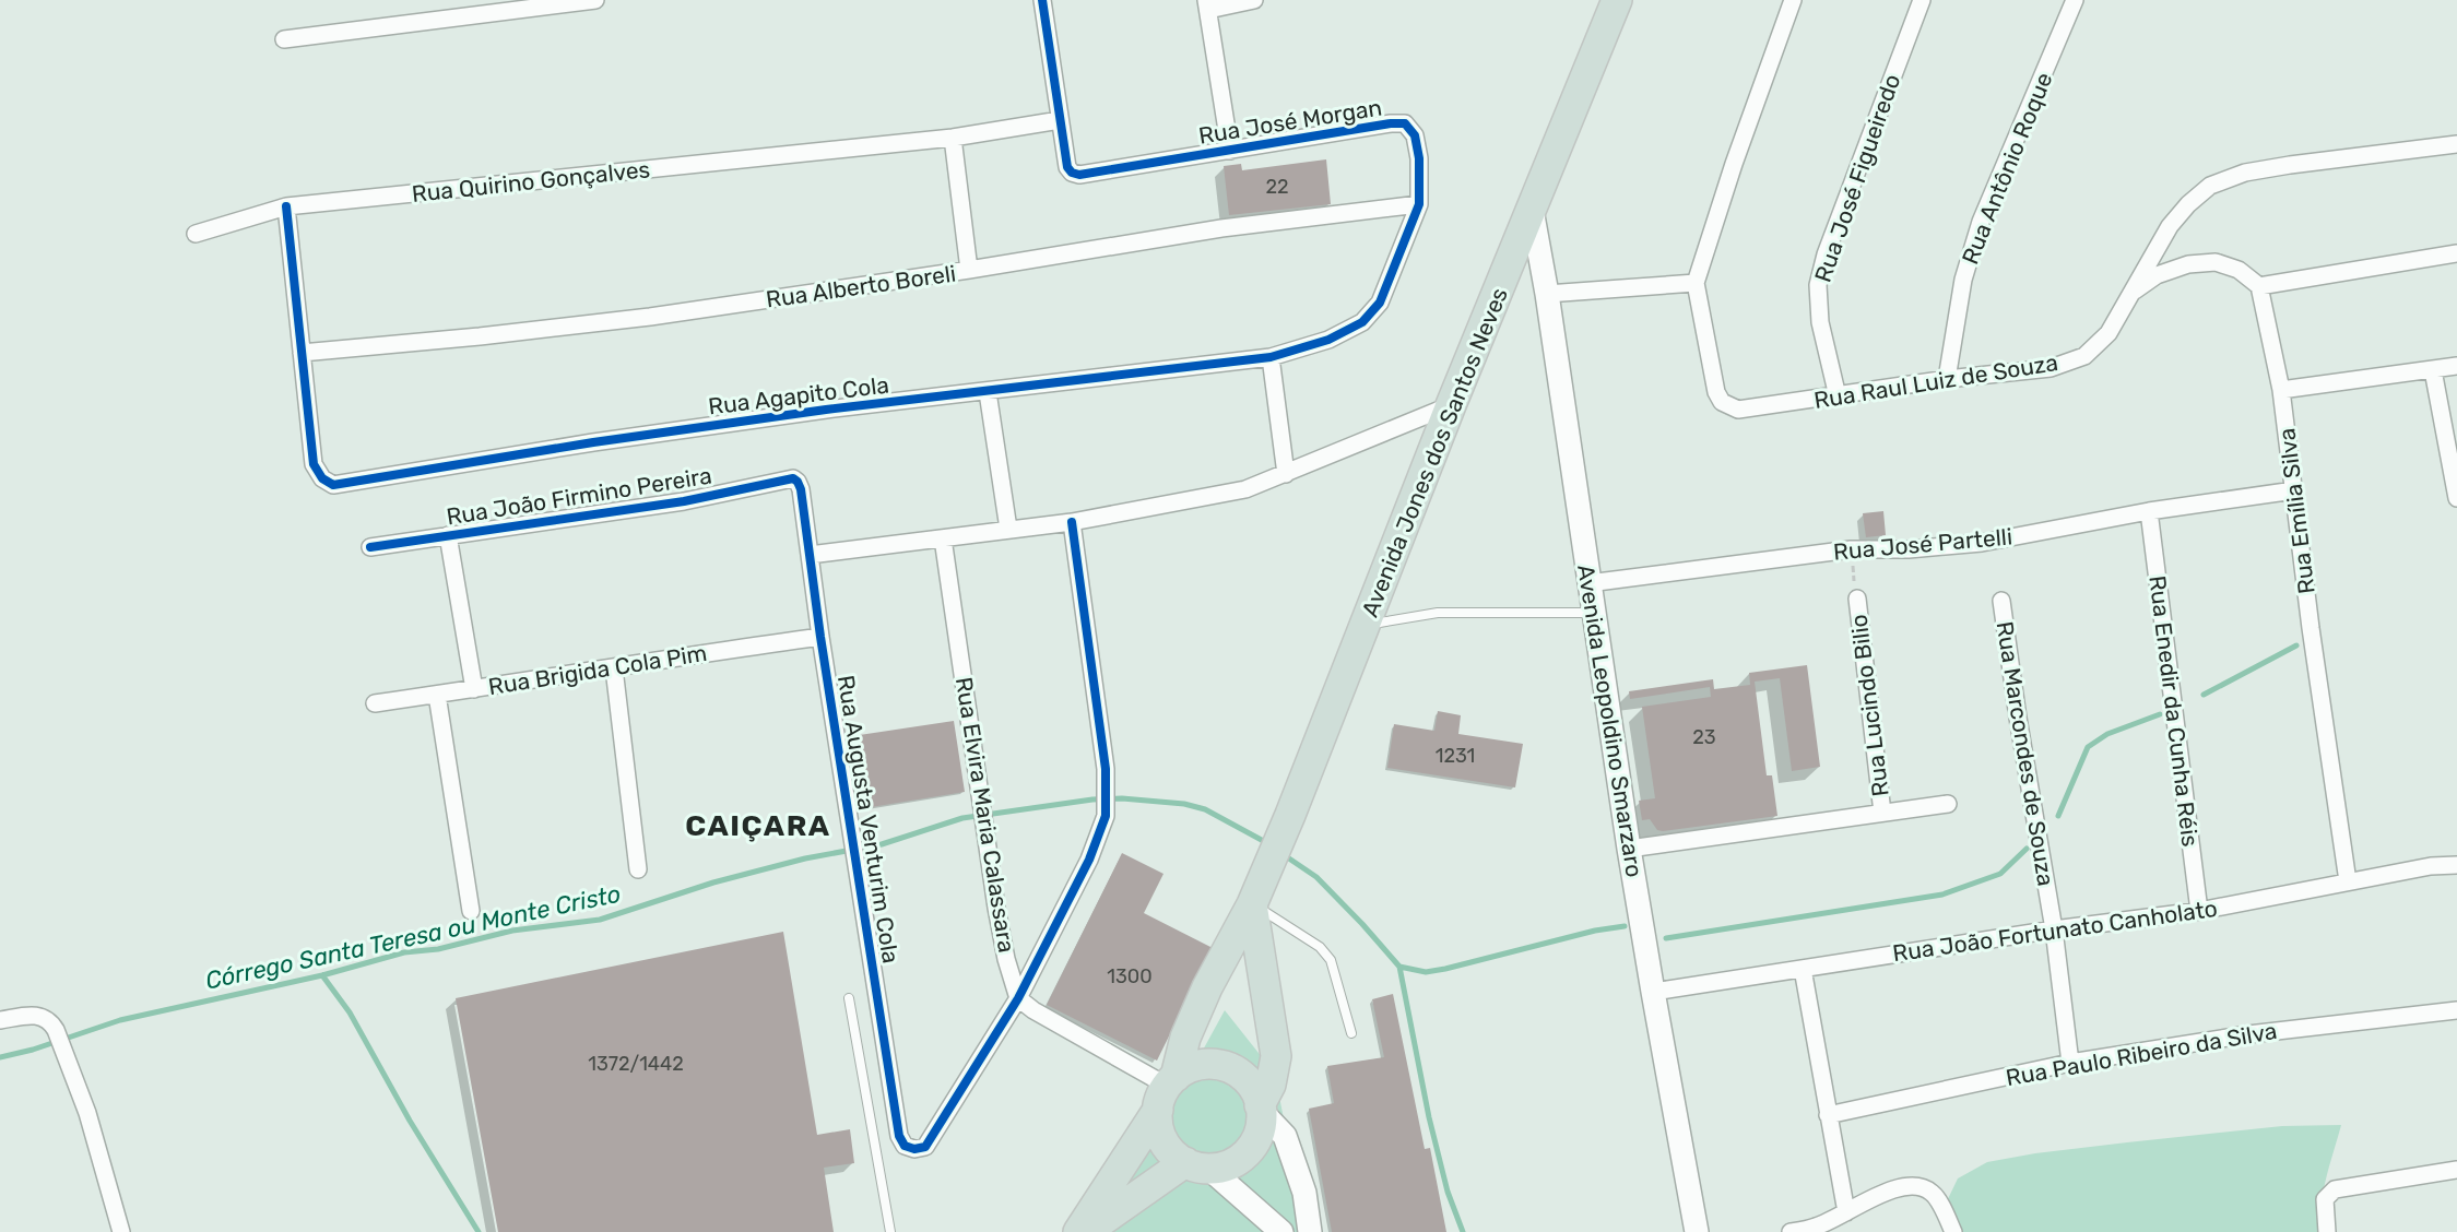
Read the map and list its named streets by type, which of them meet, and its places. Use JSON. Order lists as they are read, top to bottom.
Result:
{
  "streets": {
    "highway": ["Avenida Jones dos Santos Neves"],
    "street": [
      "Rua José Morgan",
      "Rua Antônio Roque",
      "Rua José Figueiredo",
      "Rua Quirino Gonçalves",
      "Rua Alberto Boreli",
      "Rua Raul Luiz de Souza",
      "Rua Agapito Cola",
      "Rua João Firmino Pereira",
      "Rua Emília Silva",
      "Rua José Partelli",
      "Rua Brigida Cola Pim",
      "Rua Lucindo Bilio",
      "Rua Enedir da Cunha Réis",
      "Avenida Leopoldino Smarzaro",
      "Rua Marcondes de Souza",
      "Rua Elvira Maria Calassara",
      "Rua Augusta Venturim Cola",
      "Rua João Fortunato Canholato",
      "Rua Paulo Ribeiro da Silva"
    ]
  },
  "crossings": [
    ["Rua José Morgan", "Rua Quirino Gonçalves"],
    ["Rua José Morgan", "Rua Alberto Boreli"],
    ["Rua José Morgan", "Rua Agapito Cola"],
    ["Rua Antônio Roque", "Rua Raul Luiz de Souza"],
    ["Rua José Figueiredo", "Rua Raul Luiz de Souza"],
    ["Rua Alberto Boreli", "Rua Agapito Cola"],
    ["Avenida Jones dos Santos Neves", "Avenida Leopoldino Smarzaro"],
    ["Rua João Firmino Pereira", "Rua Augusta Venturim Cola"],
    ["Rua Emília Silva", "Rua José Partelli"],
    ["Rua Emília Silva", "Rua João Fortunato Canholato"],
    ["Rua José Partelli", "Rua Enedir da Cunha Réis"],
    ["Rua José Partelli", "Avenida Leopoldino Smarzaro"],
    ["Rua Brigida Cola Pim", "Rua Augusta Venturim Cola"],
    ["Rua Enedir da Cunha Réis", "Rua João Fortunato Canholato"],
    ["Avenida Leopoldino Smarzaro", "Rua João Fortunato Canholato"],
    ["Rua Marcondes de Souza", "Rua João Fortunato Canholato"],
    ["Rua Marcondes de Souza", "Rua Paulo Ribeiro da Silva"],
    ["Rua Elvira Maria Calassara", "Rua Augusta Venturim Cola"]
  ],
  "districts": ["CAIÇARA"],
  "water": ["Córrego Santa Teresa ou Monte Cristo"],
  "house_numbers": [
    "22",
    "23",
    "1231",
    "1300",
    "1372/1442"
  ]
}
